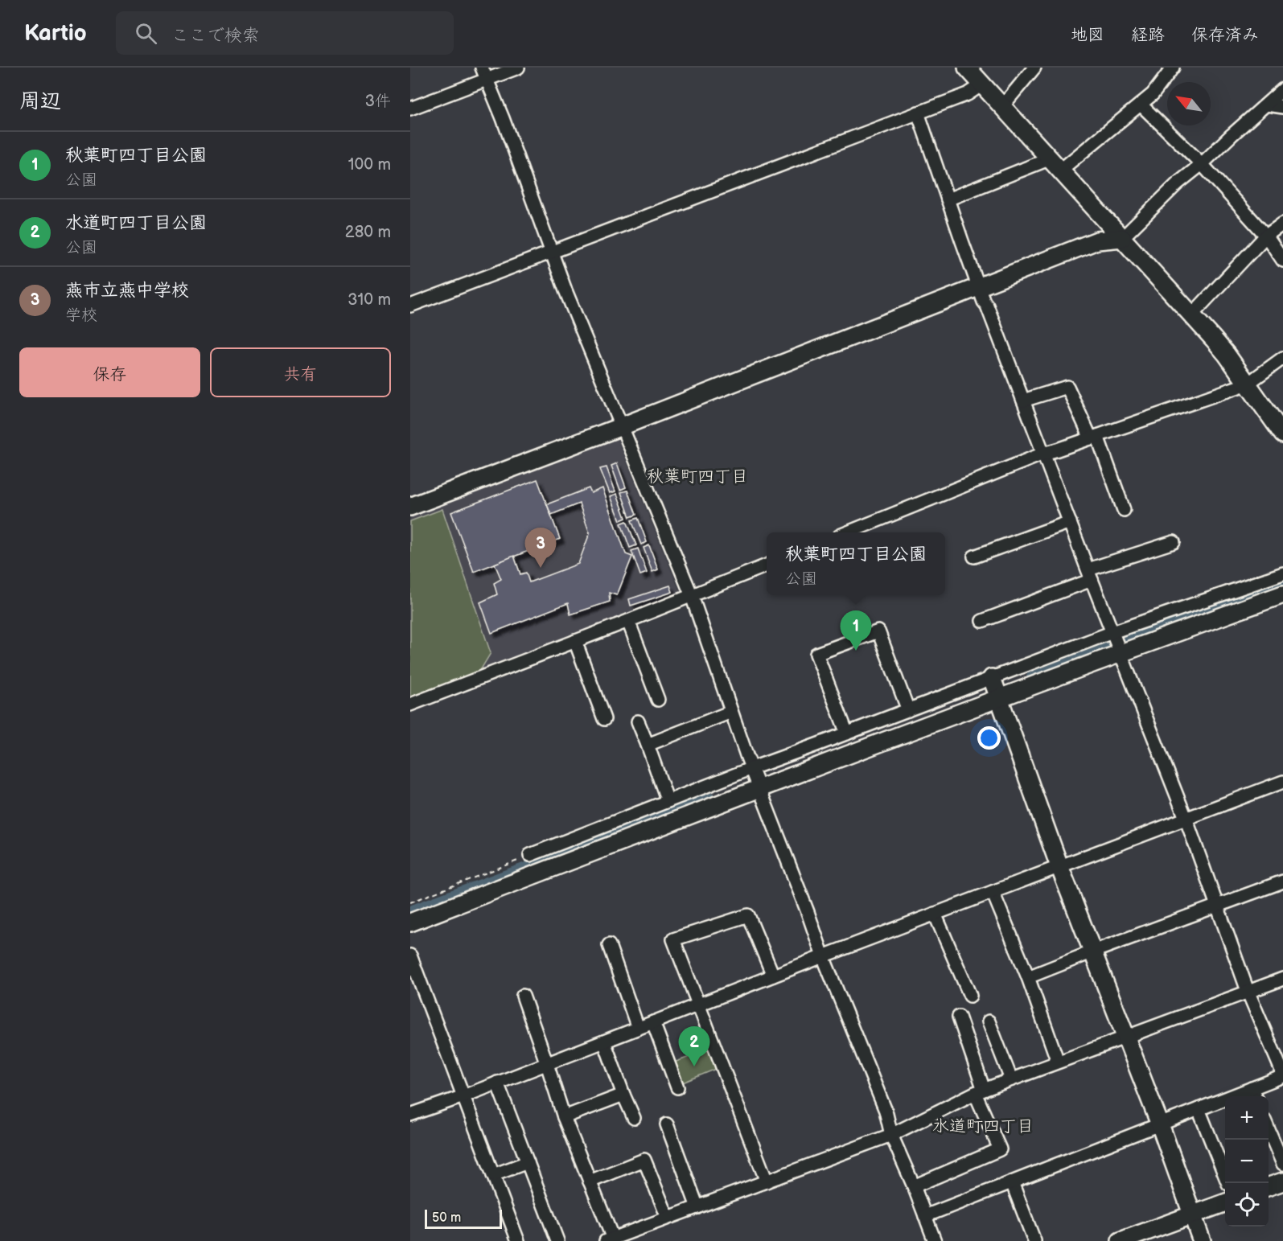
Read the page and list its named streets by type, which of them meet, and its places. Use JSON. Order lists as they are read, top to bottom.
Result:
{
  "districts": ["秋葉町四丁目", "水道町四丁目"],
  "scale_bar": "50 m",
  "north": "top left",
  "page": {
    "header": "Kartio",
    "search": "ここで検索",
    "nav": ["地図", "経路", "保存済み"],
    "heading": ["周辺", "3件"],
    "list": [
      {
        "mark": "1",
        "name": "秋葉町四丁目公園",
        "note": "公園",
        "value": "100 m"
      },
      {
        "mark": "2",
        "name": "水道町四丁目公園",
        "note": "公園",
        "value": "280 m"
      },
      {
        "mark": "3",
        "name": "燕市立燕中学校",
        "note": "学校",
        "value": "310 m"
      }
    ],
    "buttons": ["保存", "共有"],
    "pins": ["3", "1", "2"],
    "popup": ["秋葉町四丁目公園", "公園"],
    "map_buttons": ["+", "−"],
    "scale": "50 m"
  }
}
